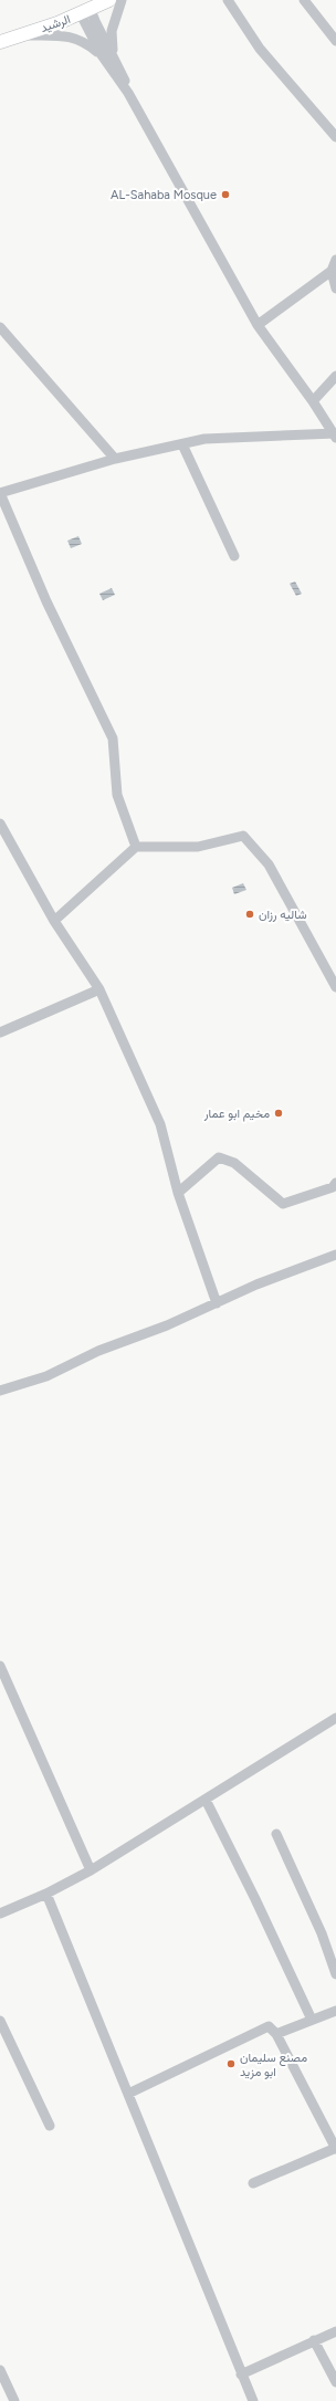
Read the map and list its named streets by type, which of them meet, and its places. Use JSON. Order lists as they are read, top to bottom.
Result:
{
  "streets": {
    "main road": ["الرشيد"]
  },
  "places": [
    "AL-Sahaba Mosque",
    "شاليه رزان",
    "مخيم ابو عمار",
    "مصنع سليمان ابو مزيد"
  ]
}
